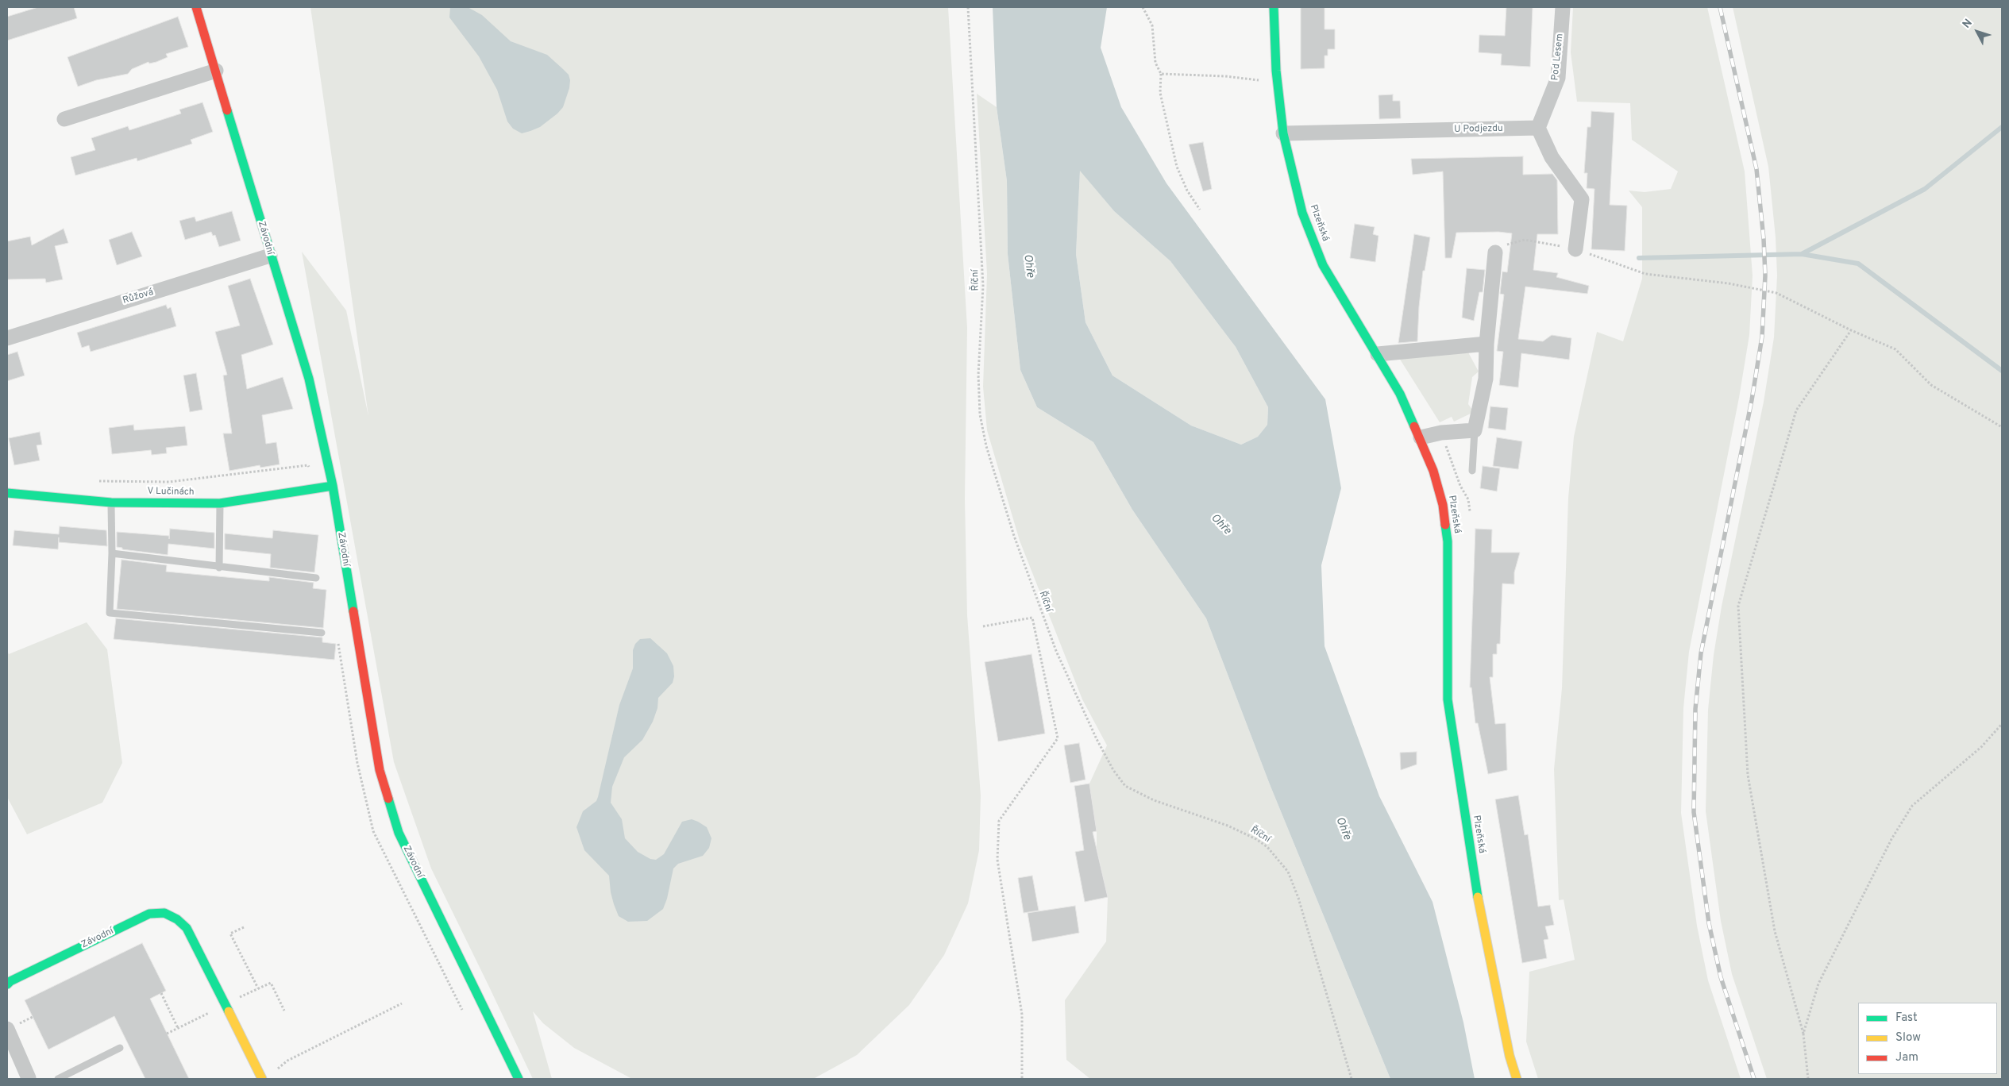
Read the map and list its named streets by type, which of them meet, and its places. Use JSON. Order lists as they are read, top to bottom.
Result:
{
  "streets": {
    "street": [
      "Pod Lesem",
      "U Podjezdu",
      "Plzeňská",
      "Závodní",
      "Růžová",
      "V Lučinách"
    ],
    "path": ["Říční"]
  },
  "crossings": [
    ["Pod Lesem", "U Podjezdu"],
    ["U Podjezdu", "Plzeňská"],
    ["Závodní", "Růžová"],
    ["Závodní", "V Lučinách"]
  ],
  "water": ["Ohře"],
  "legend": ["Fast", "Slow", "Jam"],
  "north": "top left"
}
